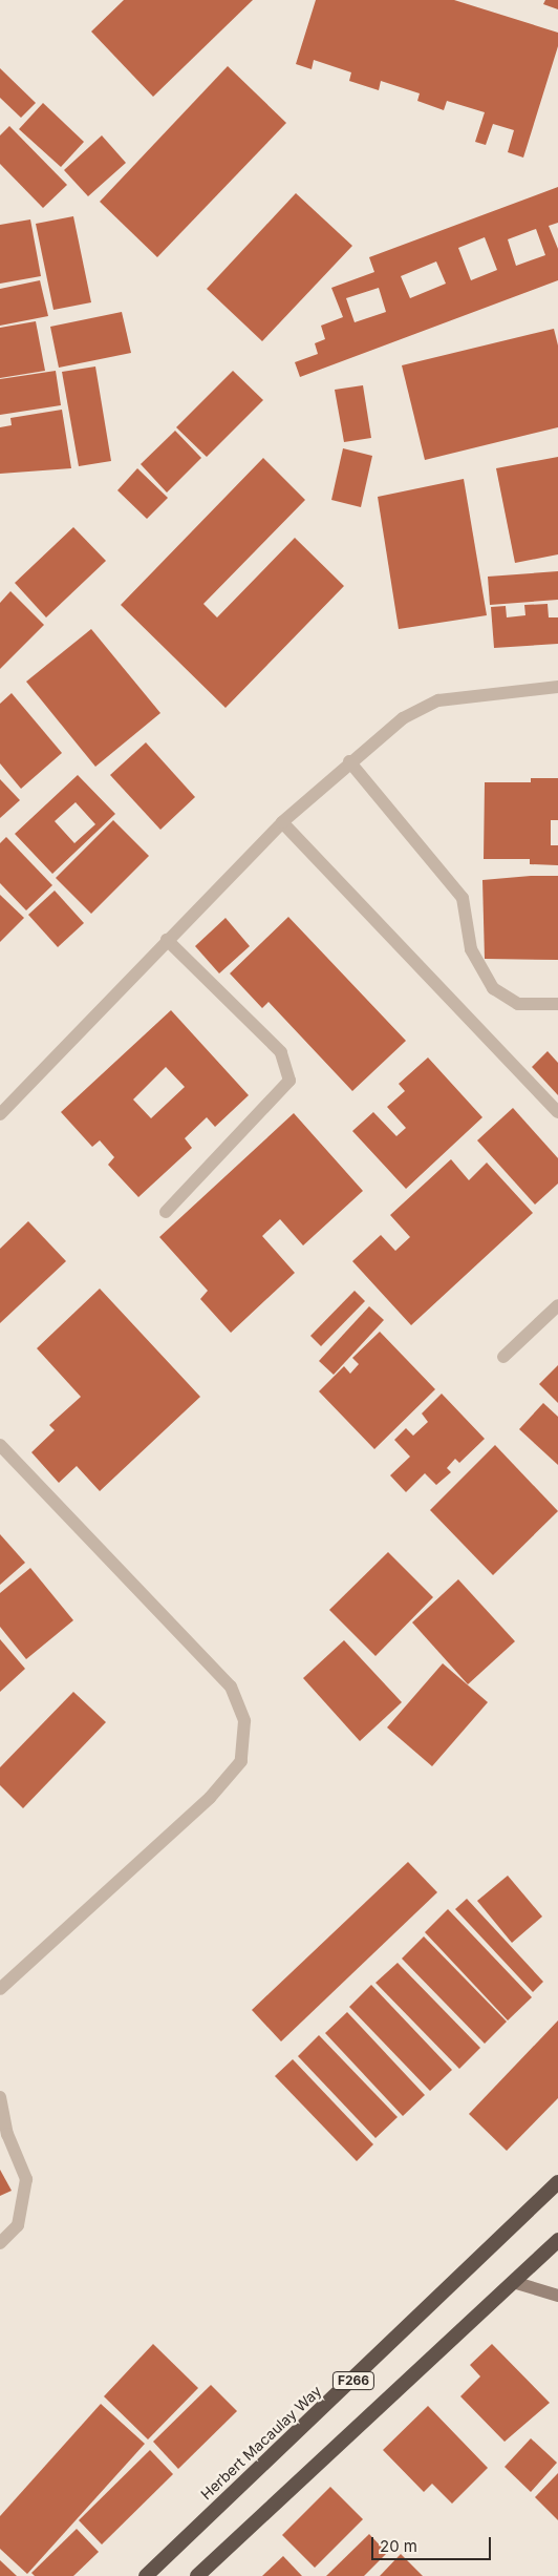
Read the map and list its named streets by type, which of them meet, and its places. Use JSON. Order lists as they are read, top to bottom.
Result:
{
  "streets": {
    "highway": ["F266", "Herbert Macaulay Way"]
  },
  "scale_bar": "20 m"
}
